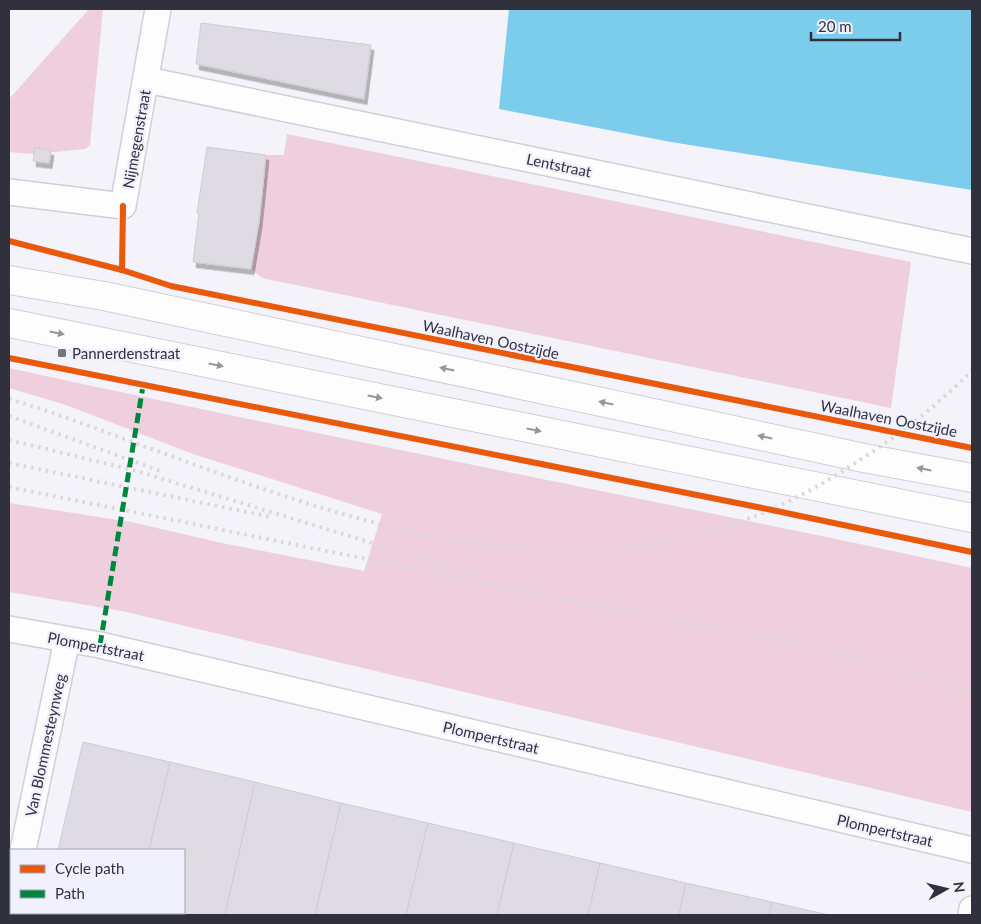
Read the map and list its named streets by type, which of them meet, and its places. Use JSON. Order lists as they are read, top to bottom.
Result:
{
  "streets": {
    "street": [
      "Nijmegenstraat",
      "Lentstraat",
      "Plompertstraat",
      "Van Blommesteynweg"
    ],
    "cycle path": ["Waalhaven Oostzijde"]
  },
  "crossings": [
    ["Nijmegenstraat", "Lentstraat"],
    ["Plompertstraat", "Van Blommesteynweg"]
  ],
  "places": {
    "transit": ["Pannerdenstraat"]
  },
  "legend": ["Cycle path", "Path"],
  "scale_bar": "20 m",
  "north": "right"
}
